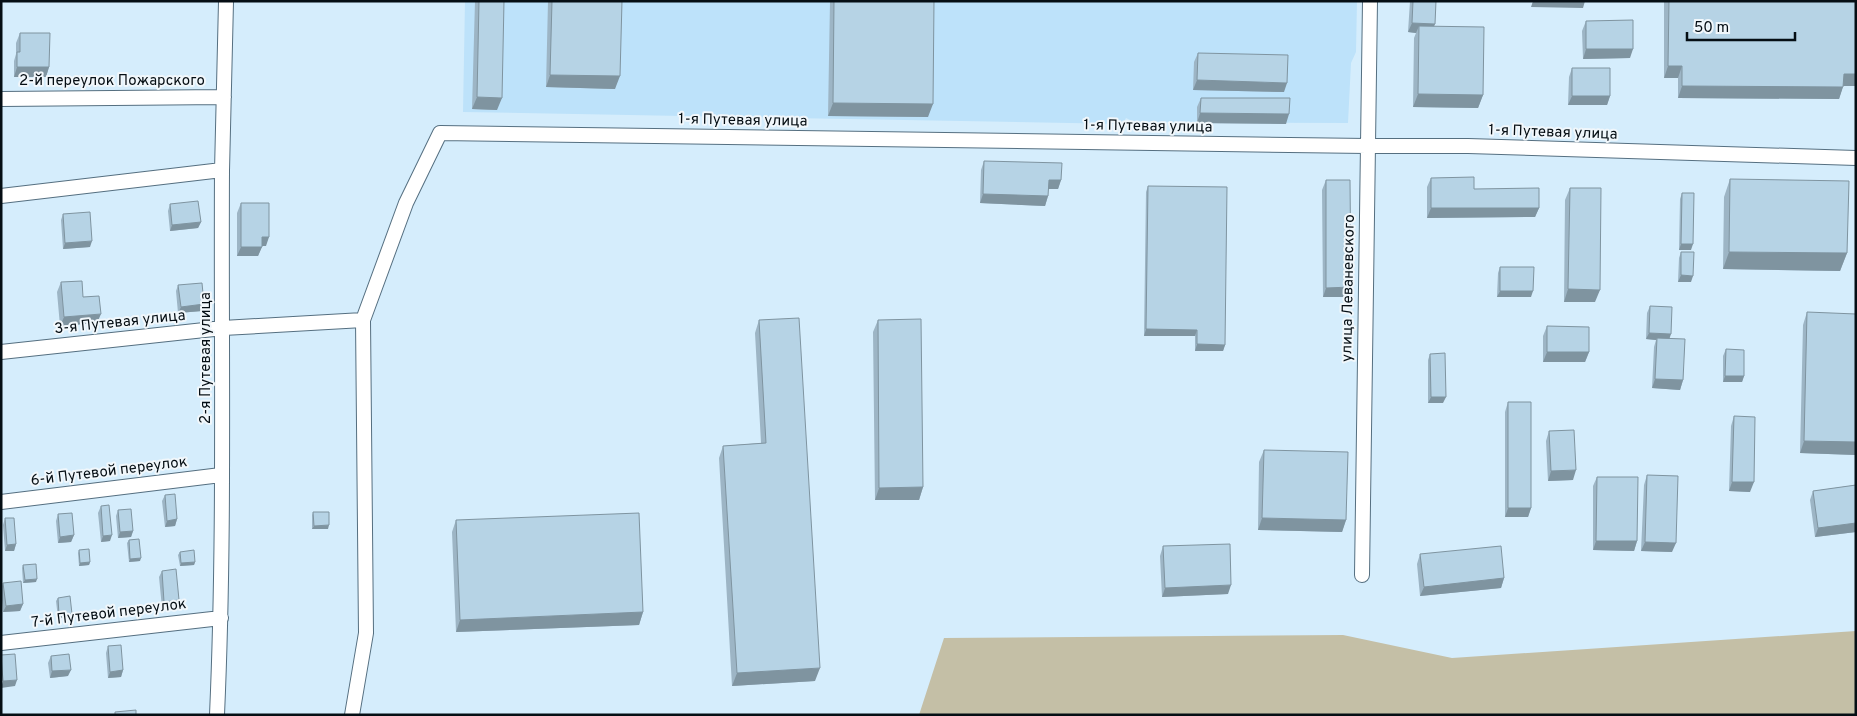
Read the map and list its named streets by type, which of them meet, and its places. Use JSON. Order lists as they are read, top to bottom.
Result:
{
  "streets": {
    "street": [
      "2-й переулок Пожарского",
      "1-я Путевая улица",
      "улица Леваневского",
      "3-я Путевая улица",
      "2-я Путевая улица",
      "6-й Путевой переулок",
      "7-й Путевой переулок"
    ]
  },
  "crossings": [
    ["2-й переулок Пожарского", "2-я Путевая улица"],
    ["1-я Путевая улица", "улица Леваневского"],
    ["1-я Путевая улица", "3-я Путевая улица"],
    ["3-я Путевая улица", "2-я Путевая улица"],
    ["2-я Путевая улица", "6-й Путевой переулок"],
    ["2-я Путевая улица", "7-й Путевой переулок"]
  ],
  "scale_bar": "50 m"
}
